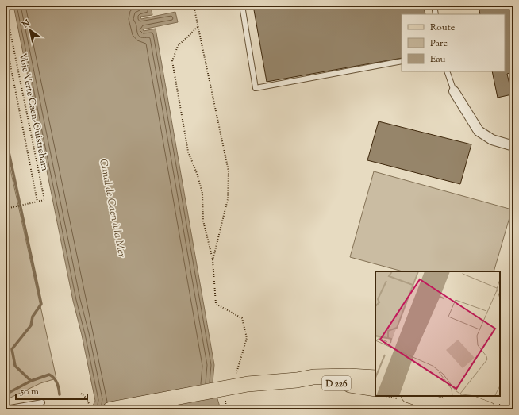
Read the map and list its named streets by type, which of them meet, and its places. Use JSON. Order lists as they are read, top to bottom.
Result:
{
  "streets": {
    "main road": ["D 226"],
    "path": ["Voie Verte Caen-Ouistreham"]
  },
  "water": ["Canal de Caen à la Mer"],
  "legend": ["Route", "Parc", "Eau"],
  "scale_bar": "50 m",
  "north": "top left"
}
